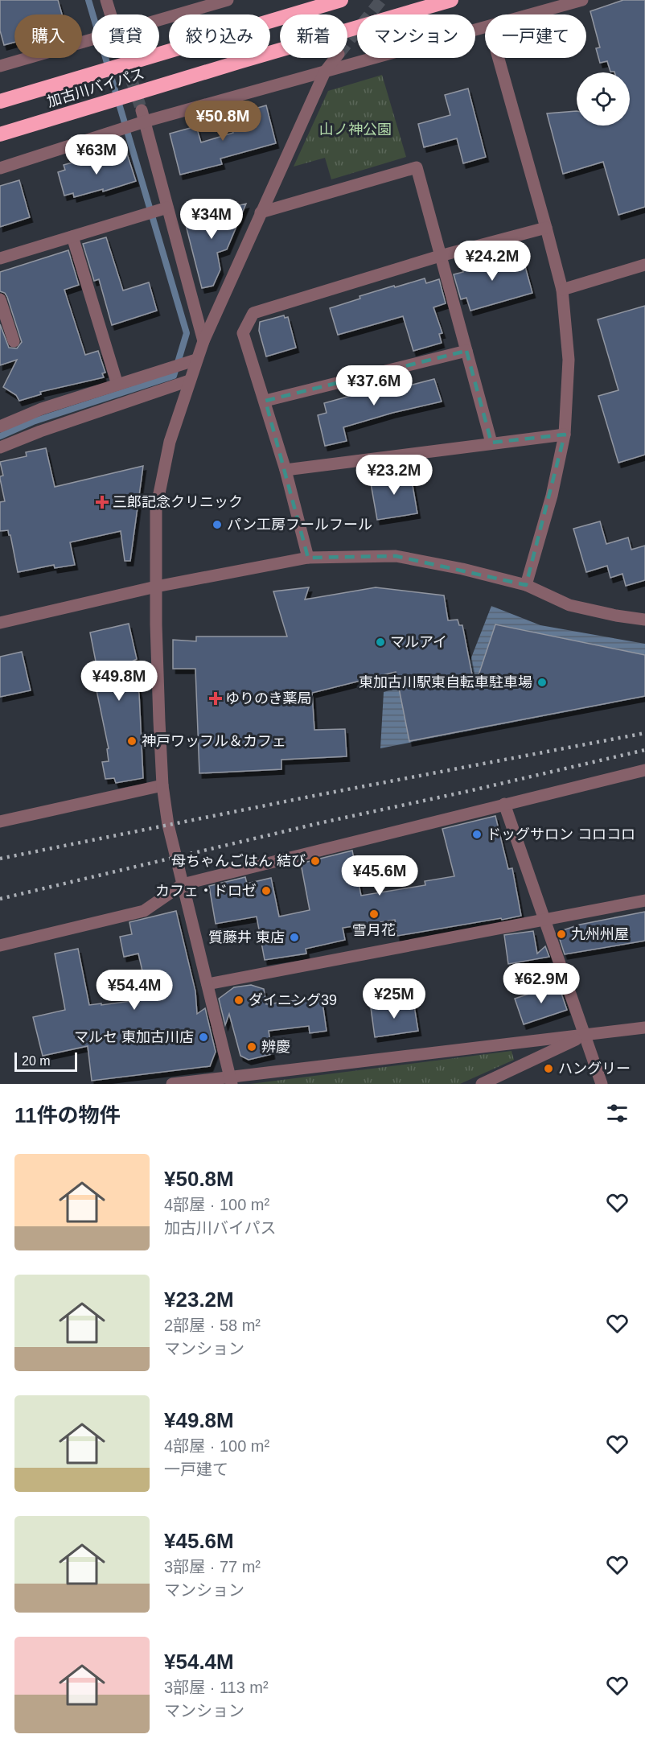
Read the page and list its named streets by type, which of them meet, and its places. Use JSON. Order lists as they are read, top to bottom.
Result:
{
  "streets": {
    "highway": ["加古川バイパス"]
  },
  "parks": ["山ノ神公園"],
  "places": {
    "health": ["三郎記念クリニック", "ゆりのき薬局"],
    "other": [
      "パン工房フールフール",
      "マルアイ",
      "東加古川駅東自転車駐車場",
      "神戸ワッフル＆カフェ",
      "ドッグサロン コロコロ",
      "母ちゃんごはん 結び",
      "カフェ・ドロゼ",
      "雪月花",
      "九州州屋",
      "質藤井 東店",
      "ダイニング39",
      "マルセ 東加古川店",
      "辨慶",
      "ハングリー"
    ]
  },
  "scale_bar": "20 m",
  "page": {
    "chip": [
      "購入",
      "賃貸",
      "絞り込み",
      "新着",
      "マンション",
      "一戸建て"
    ],
    "price": [
      "¥50.8M",
      "¥63M",
      "¥34M",
      "¥24.2M",
      "¥37.6M",
      "¥23.2M",
      "¥49.8M",
      "¥45.6M",
      "¥62.9M",
      "¥54.4M",
      "¥25M"
    ],
    "scale": "20 m",
    "heading": "11件の物件",
    "list": [
      {
        "name": "¥50.8M",
        "note": "4部屋 · 100 m² · 加古川バイパス"
      },
      {
        "name": "¥23.2M",
        "note": "2部屋 · 58 m² · マンション"
      },
      {
        "name": "¥49.8M",
        "note": "4部屋 · 100 m² · 一戸建て"
      },
      {
        "name": "¥45.6M",
        "note": "3部屋 · 77 m² · マンション"
      },
      {
        "name": "¥54.4M",
        "note": "3部屋 · 113 m² · マンション"
      }
    ]
  }
}
